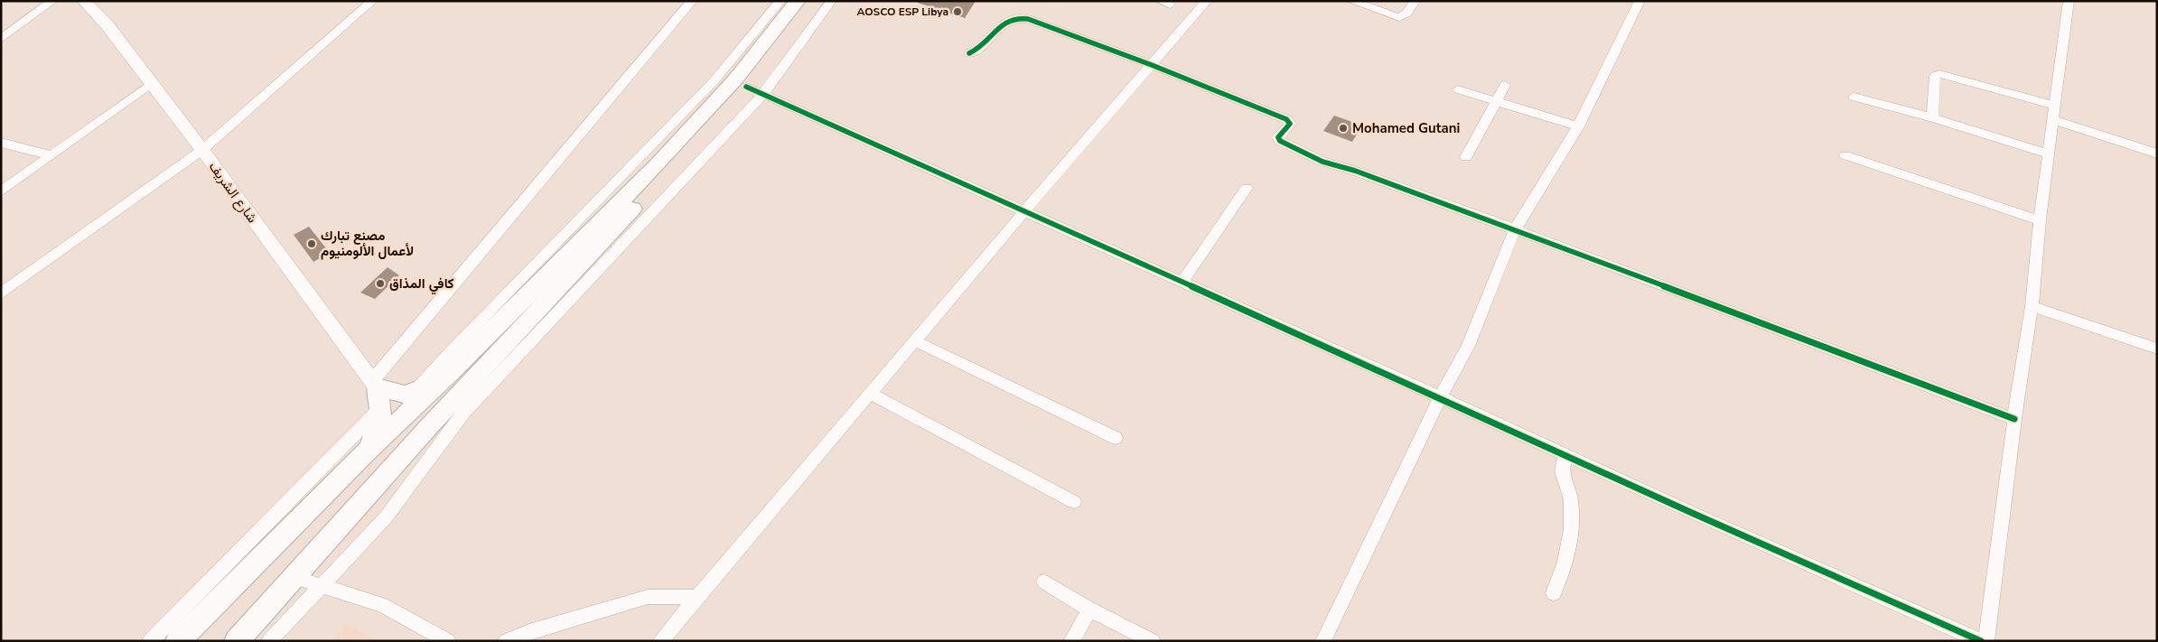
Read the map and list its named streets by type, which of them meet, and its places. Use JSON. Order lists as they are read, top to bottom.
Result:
{
  "streets": {
    "main road": ["شارع الشريف"]
  },
  "places": [
    "AOSCO ESP Libya",
    "Mohamed Gutani",
    "مصنع تبارك لأعمال الألومنيوم",
    "كافي المذاق"
  ]
}
